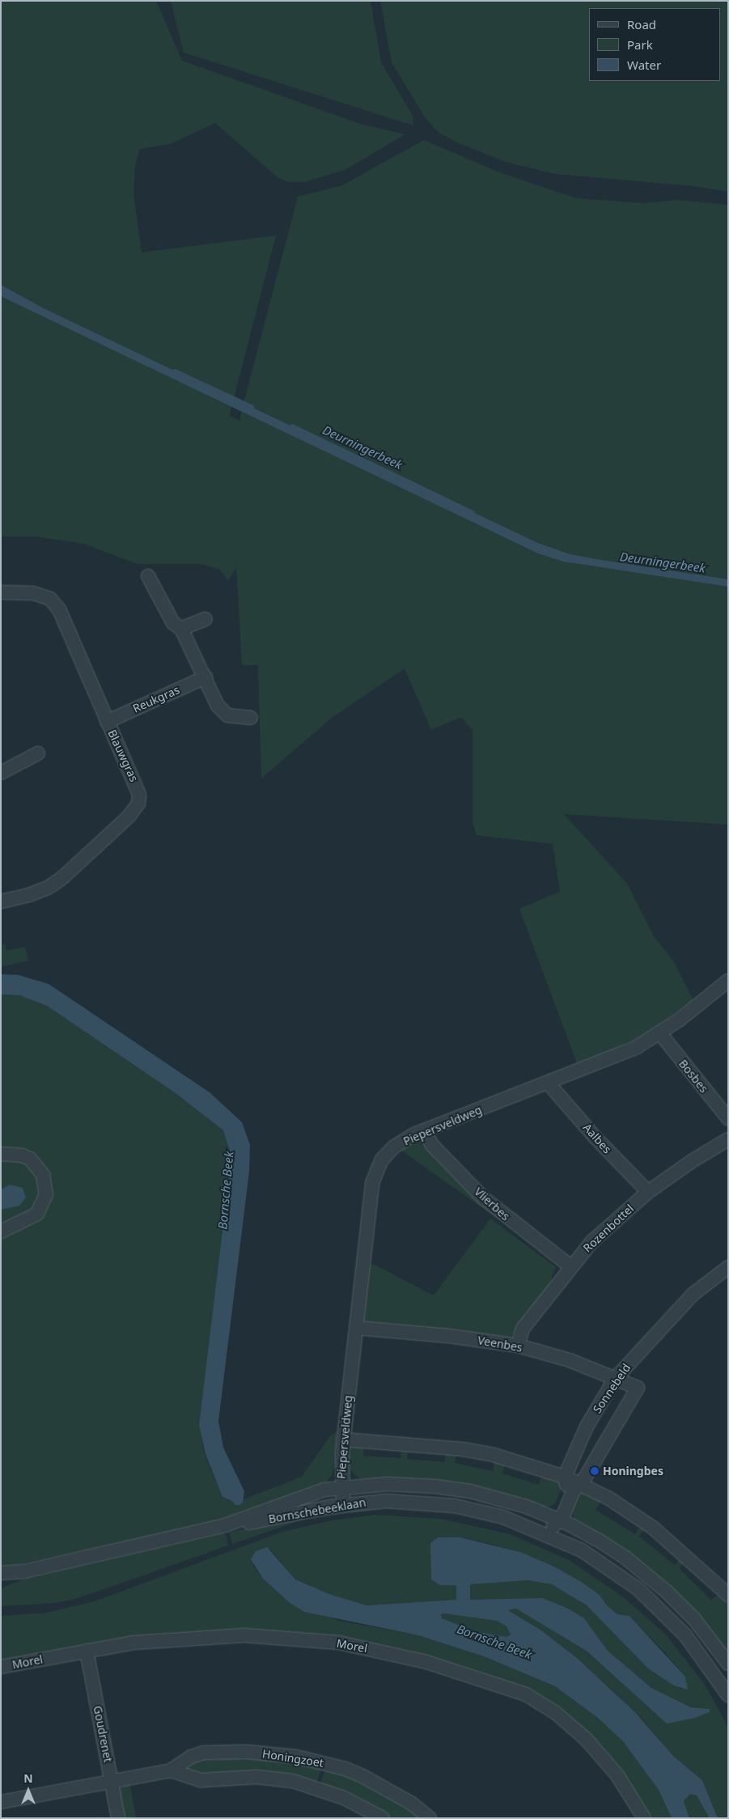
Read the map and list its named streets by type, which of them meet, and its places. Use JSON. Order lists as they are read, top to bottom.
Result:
{
  "streets": {
    "street": [
      "Reukgras",
      "Blauwgras",
      "Bosbes",
      "Piepersveldweg",
      "Aalbes",
      "Vlierbes",
      "Rozenbottel",
      "Veenbes",
      "Sonnebeld",
      "Bornschebeeklaan",
      "Morel",
      "Goudrenet",
      "Honingzoet"
    ]
  },
  "crossings": [
    ["Reukgras", "Blauwgras"],
    ["Bosbes", "Piepersveldweg"],
    ["Piepersveldweg", "Aalbes"],
    ["Piepersveldweg", "Vlierbes"],
    ["Piepersveldweg", "Veenbes"],
    ["Piepersveldweg", "Bornschebeeklaan"],
    ["Aalbes", "Rozenbottel"],
    ["Vlierbes", "Rozenbottel"],
    ["Rozenbottel", "Veenbes"],
    ["Veenbes", "Sonnebeld"],
    ["Sonnebeld", "Bornschebeeklaan"],
    ["Morel", "Goudrenet"],
    ["Goudrenet", "Honingzoet"]
  ],
  "water": ["Deurningerbeek", "Bornsche Beek"],
  "places": ["Honingbes"],
  "legend": ["Road", "Park", "Water"],
  "north": "top"
}
